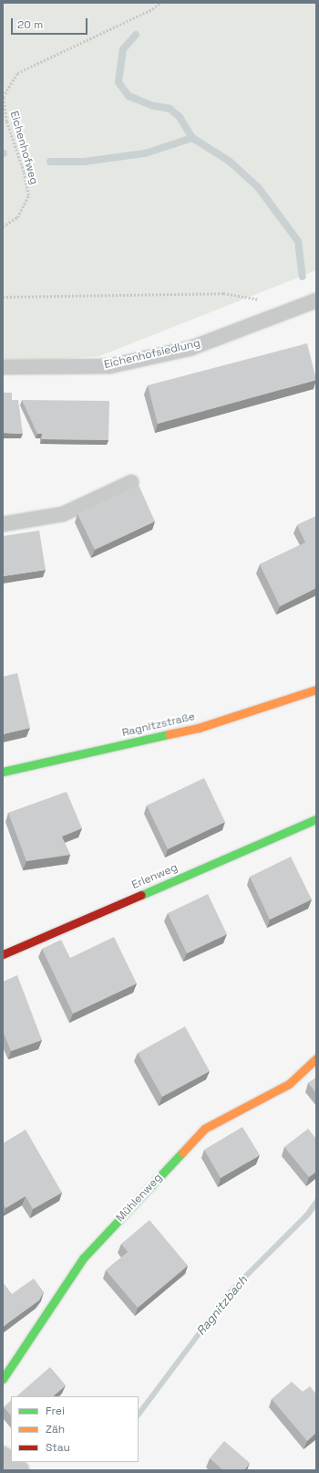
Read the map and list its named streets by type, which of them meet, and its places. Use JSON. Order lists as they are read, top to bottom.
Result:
{
  "streets": {
    "street": ["Ragnitzstraße", "Erlenweg", "Mühlenweg"],
    "lane": ["Eichenhofsiedlung"],
    "path": ["Eichenhofweg"]
  },
  "water": ["Ragnitzbach"],
  "legend": ["Frei", "Zäh", "Stau"],
  "scale_bar": "20 m"
}
